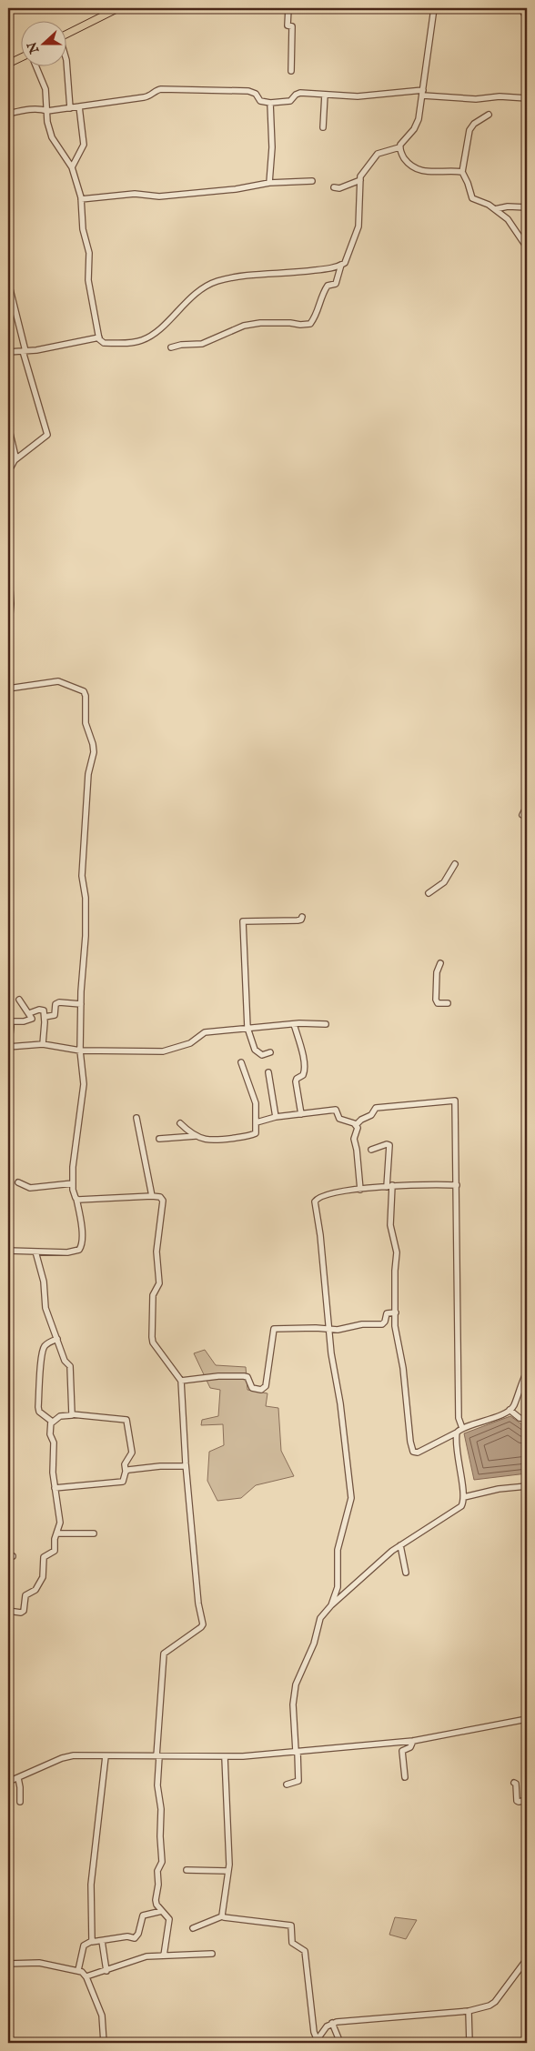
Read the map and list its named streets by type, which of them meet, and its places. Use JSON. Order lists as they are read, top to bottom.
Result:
{
  "north": "left"
}
